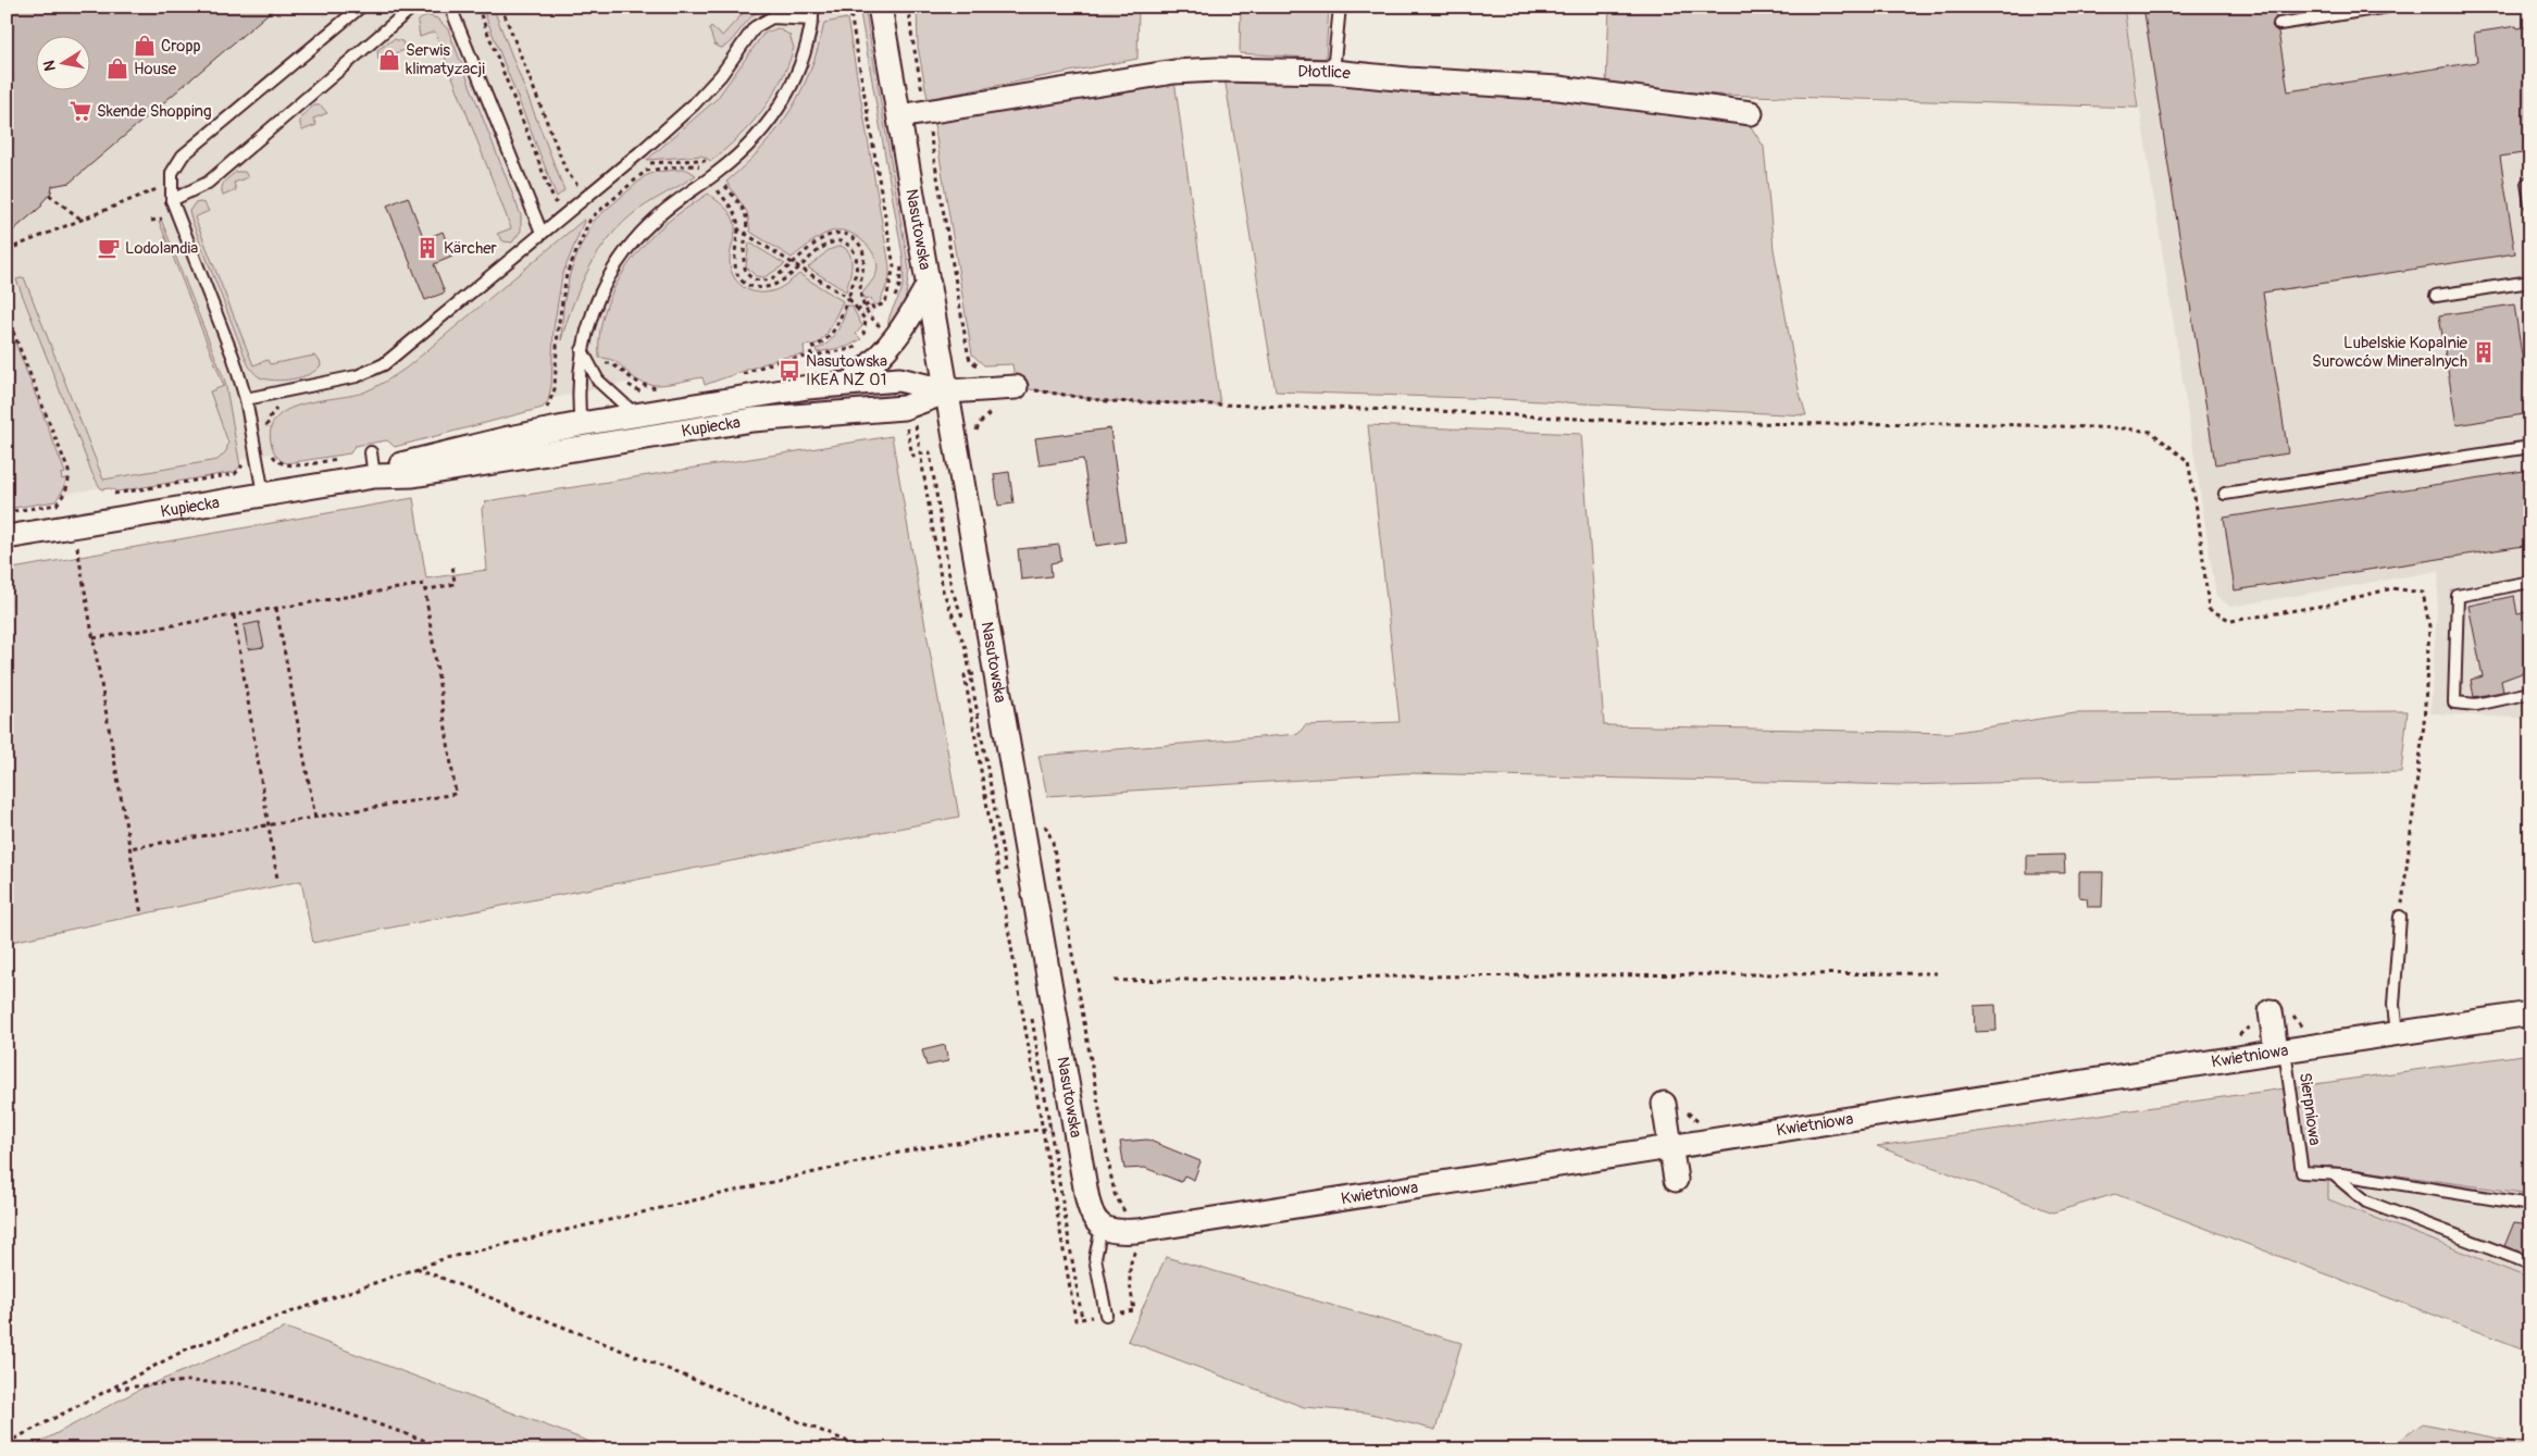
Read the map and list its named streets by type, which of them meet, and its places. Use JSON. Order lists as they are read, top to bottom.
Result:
{
  "streets": {
    "street": [
      "Dłotlice",
      "Nasutowska",
      "Kupiecka",
      "Kwietniowa"
    ],
    "lane": ["Sierpniowa"]
  },
  "crossings": [
    ["Dłotlice", "Nasutowska"],
    ["Nasutowska", "Kupiecka"],
    ["Nasutowska", "Kwietniowa"],
    ["Kwietniowa", "Sierpniowa"]
  ],
  "places": {
    "shop": ["Cropp", "Serwis klimatyzacji", "House"],
    "supermarket": ["Skende Shopping"],
    "cafe": ["Lodolandia"],
    "building": ["Kärcher", "Lubelskie Kopalnie Surowców Mineralnych"],
    "bus stop": ["Nasutowska IKEA NŻ 01"]
  },
  "north": "left"
}
